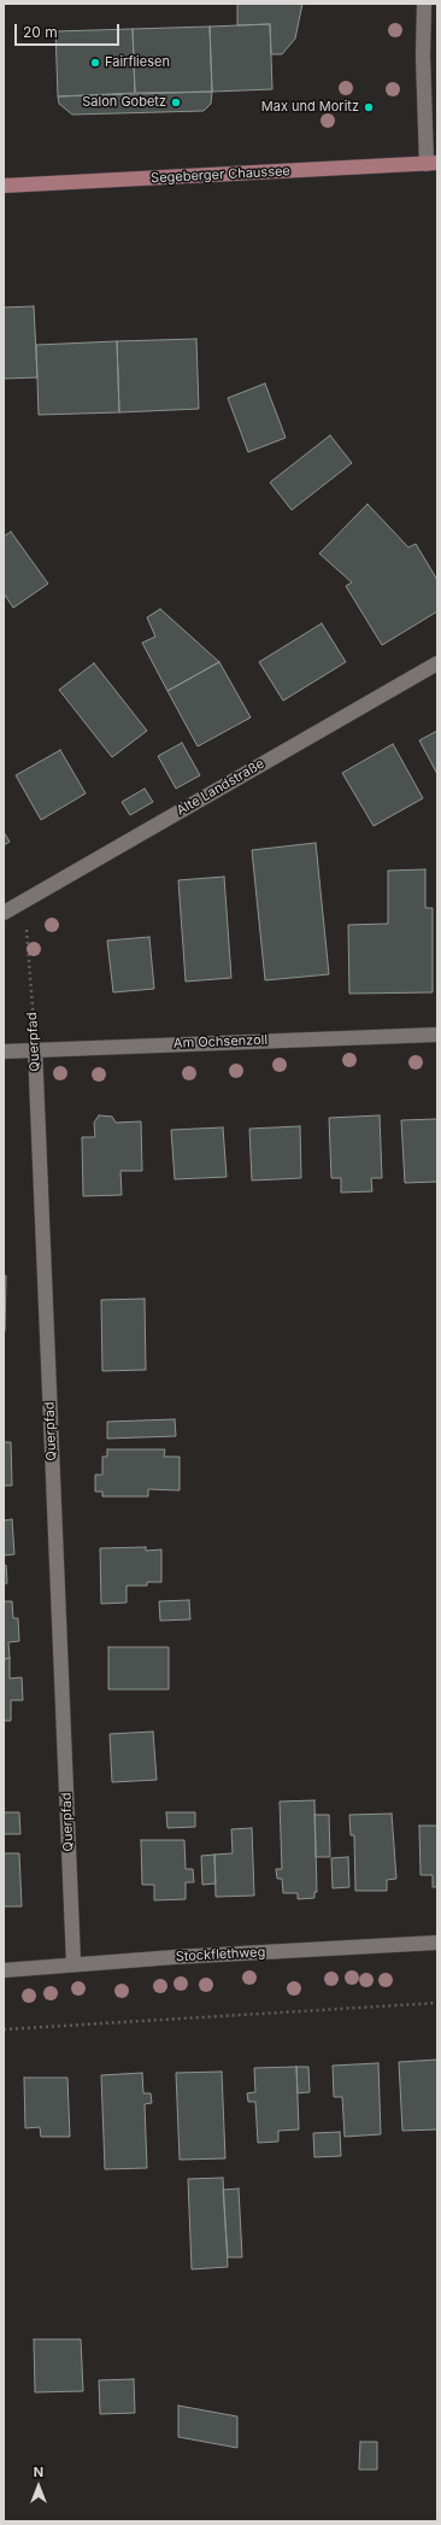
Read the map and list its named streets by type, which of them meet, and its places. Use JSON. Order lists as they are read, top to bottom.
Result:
{
  "streets": {
    "main road": ["Segeberger Chaussee"],
    "street": [
      "Alte Landstraße",
      "Querpfad",
      "Am Ochsenzoll",
      "Stockflethweg"
    ]
  },
  "crossings": [
    ["Alte Landstraße", "Querpfad"],
    ["Querpfad", "Am Ochsenzoll"],
    ["Querpfad", "Stockflethweg"]
  ],
  "places": ["Fairfliesen", "Salon Gobetz", "Max und Moritz"],
  "scale_bar": "20 m",
  "north": "top"
}
